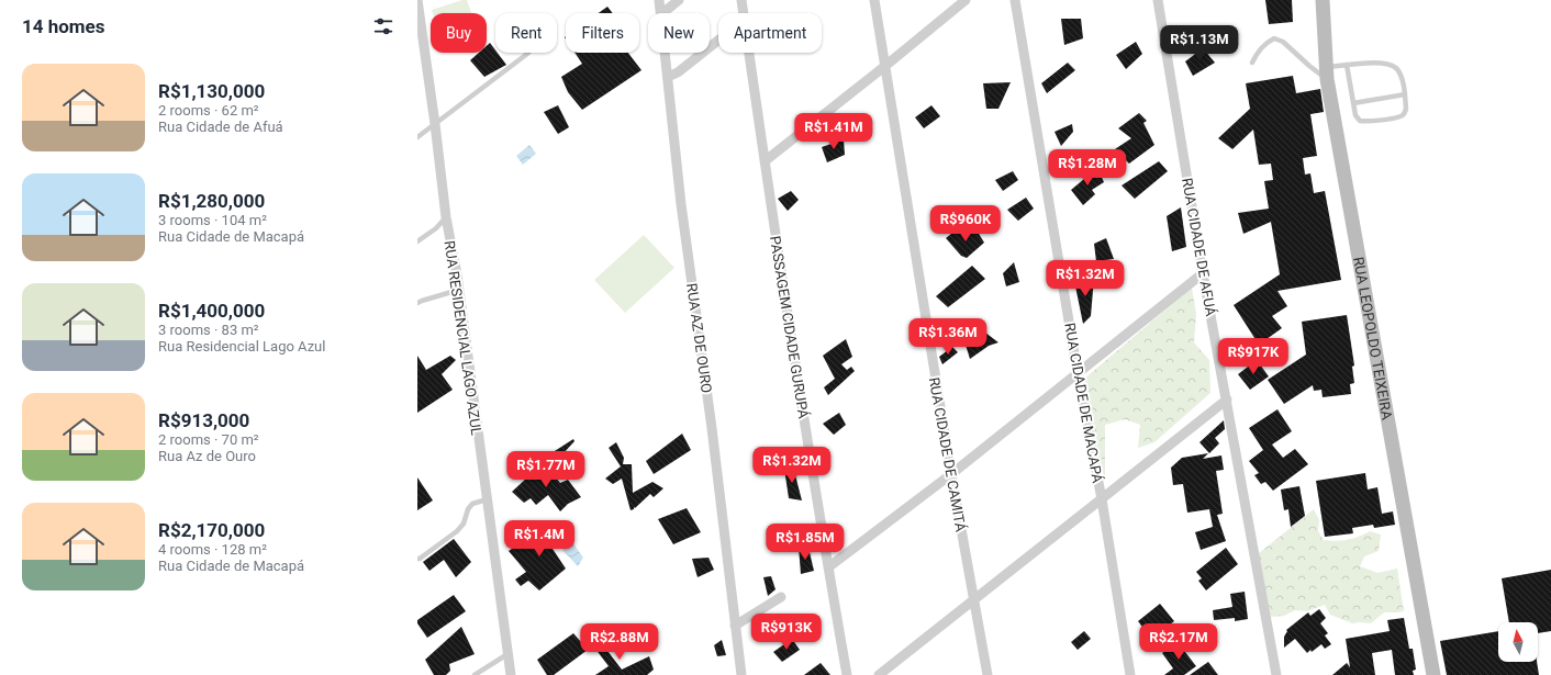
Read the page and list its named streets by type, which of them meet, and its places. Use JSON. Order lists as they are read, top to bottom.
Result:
{
  "streets": {
    "main road": ["RUA LEOPOLDO TEIXEIRA"],
    "street": [
      "RUA CIDADE DE AFUÁ",
      "PASSAGEM CIDADE GURUPÁ",
      "RUA RESIDENCIAL LAGO AZUL",
      "RUA AZ DE OURO",
      "RUA CIDADE DE MACAPÁ",
      "RUA CIDADE DE CAMITÁ"
    ]
  },
  "north": "top",
  "page": {
    "heading": "14 homes",
    "chip": [
      "Buy",
      "Rent",
      "Filters",
      "New",
      "Apartment"
    ],
    "price": [
      "R$1.13M",
      "R$1.41M",
      "R$1.28M",
      "R$960K",
      "R$1.32M",
      "R$1.36M",
      "R$917K",
      "R$1.32M",
      "R$1.77M",
      "R$1.4M",
      "R$1.85M",
      "R$913K",
      "R$2.88M",
      "R$2.17M"
    ],
    "list": [
      {
        "name": "R$1,130,000",
        "note": "2 rooms · 62 m² · Rua Cidade de Afuá"
      },
      {
        "name": "R$1,280,000",
        "note": "3 rooms · 104 m² · Rua Cidade de Macapá"
      },
      {
        "name": "R$1,400,000",
        "note": "3 rooms · 83 m² · Rua Residencial Lago Azul"
      },
      {
        "name": "R$913,000",
        "note": "2 rooms · 70 m² · Rua Az de Ouro"
      },
      {
        "name": "R$2,170,000",
        "note": "4 rooms · 128 m² · Rua Cidade de Macapá"
      }
    ]
  }
}
